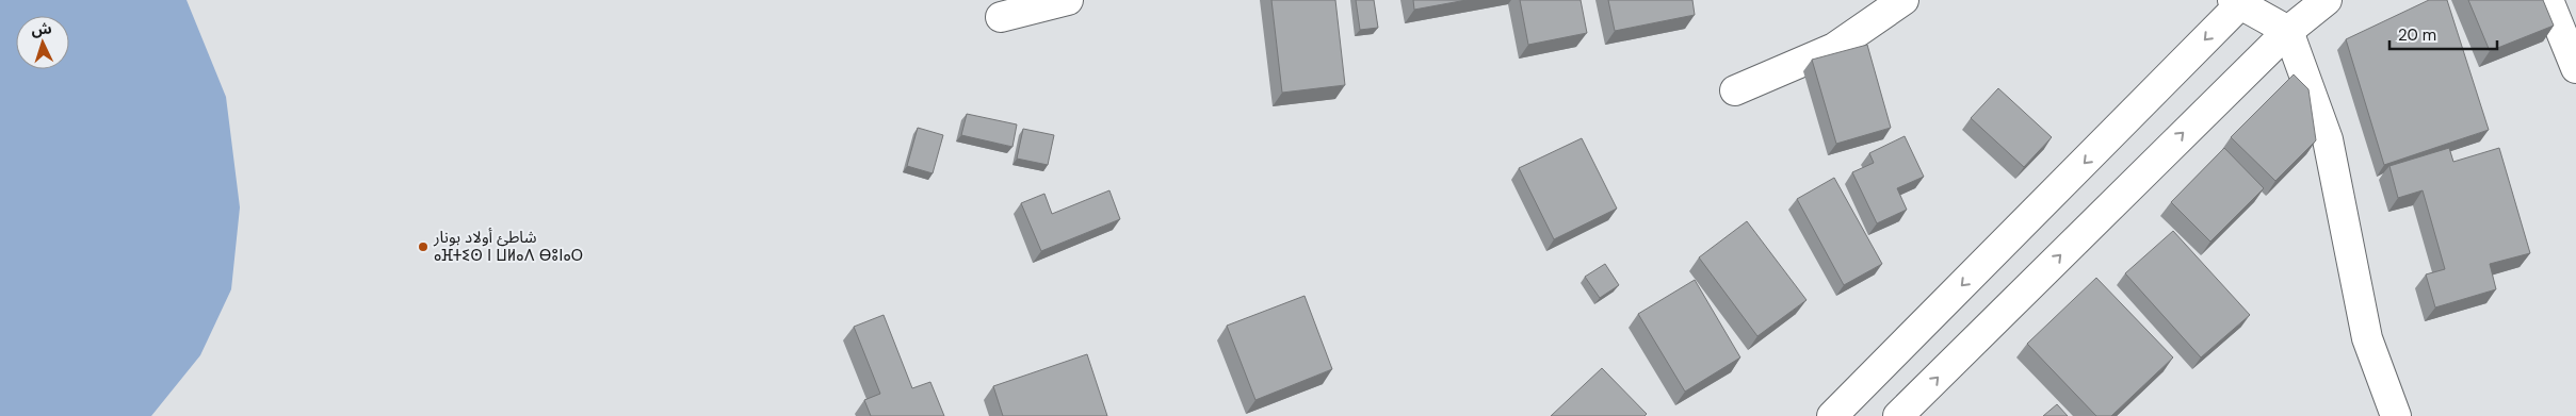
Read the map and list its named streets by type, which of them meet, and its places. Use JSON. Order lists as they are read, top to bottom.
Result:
{
  "places": ["شاطئ أولاد بونار ⴰⴼⵜⵉⵙ ⵏ ⵡⵍⴰⴷ ⴱⵓⵏⴰⵔ"],
  "scale_bar": "20 m",
  "north": "top"
}
